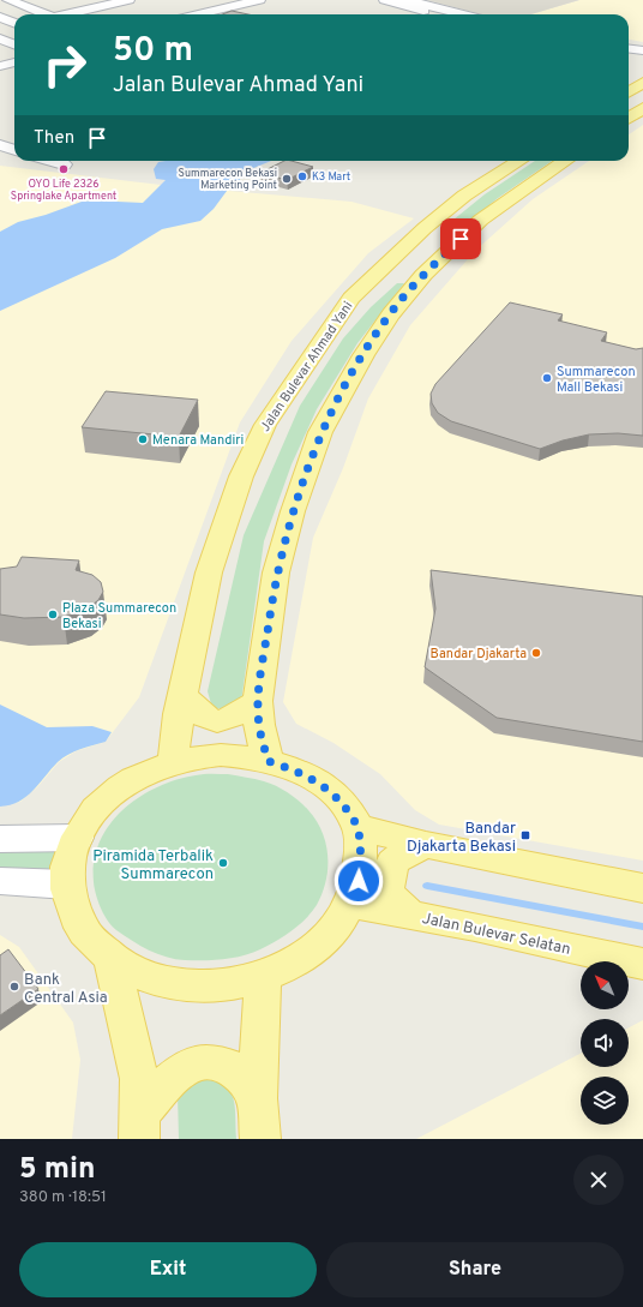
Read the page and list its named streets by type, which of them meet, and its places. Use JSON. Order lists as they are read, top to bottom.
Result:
{
  "streets": {
    "main road": ["Jalan Bulevar Ahmad Yani", "Jalan Bulevar Selatan"]
  },
  "places": {
    "other": [
      "OYO Life 2326 Springlake Apartment",
      "K3 Mart",
      "Summarecon Bekasi Marketing Point",
      "Summarecon Mall Bekasi",
      "Menara Mandiri",
      "Plaza Summarecon Bekasi",
      "Bandar Djakarta",
      "Piramida Terbalik Summarecon",
      "Bank Central Asia"
    ],
    "transit": ["Bandar Djakarta Bekasi"]
  },
  "north": "top left",
  "page": {
    "turn": ["50 m", "Jalan Bulevar Ahmad Yani"],
    "then": "Then",
    "heading": ["5 min", "380 m · 18:51"],
    "buttons": ["Exit", "Share"]
  }
}
